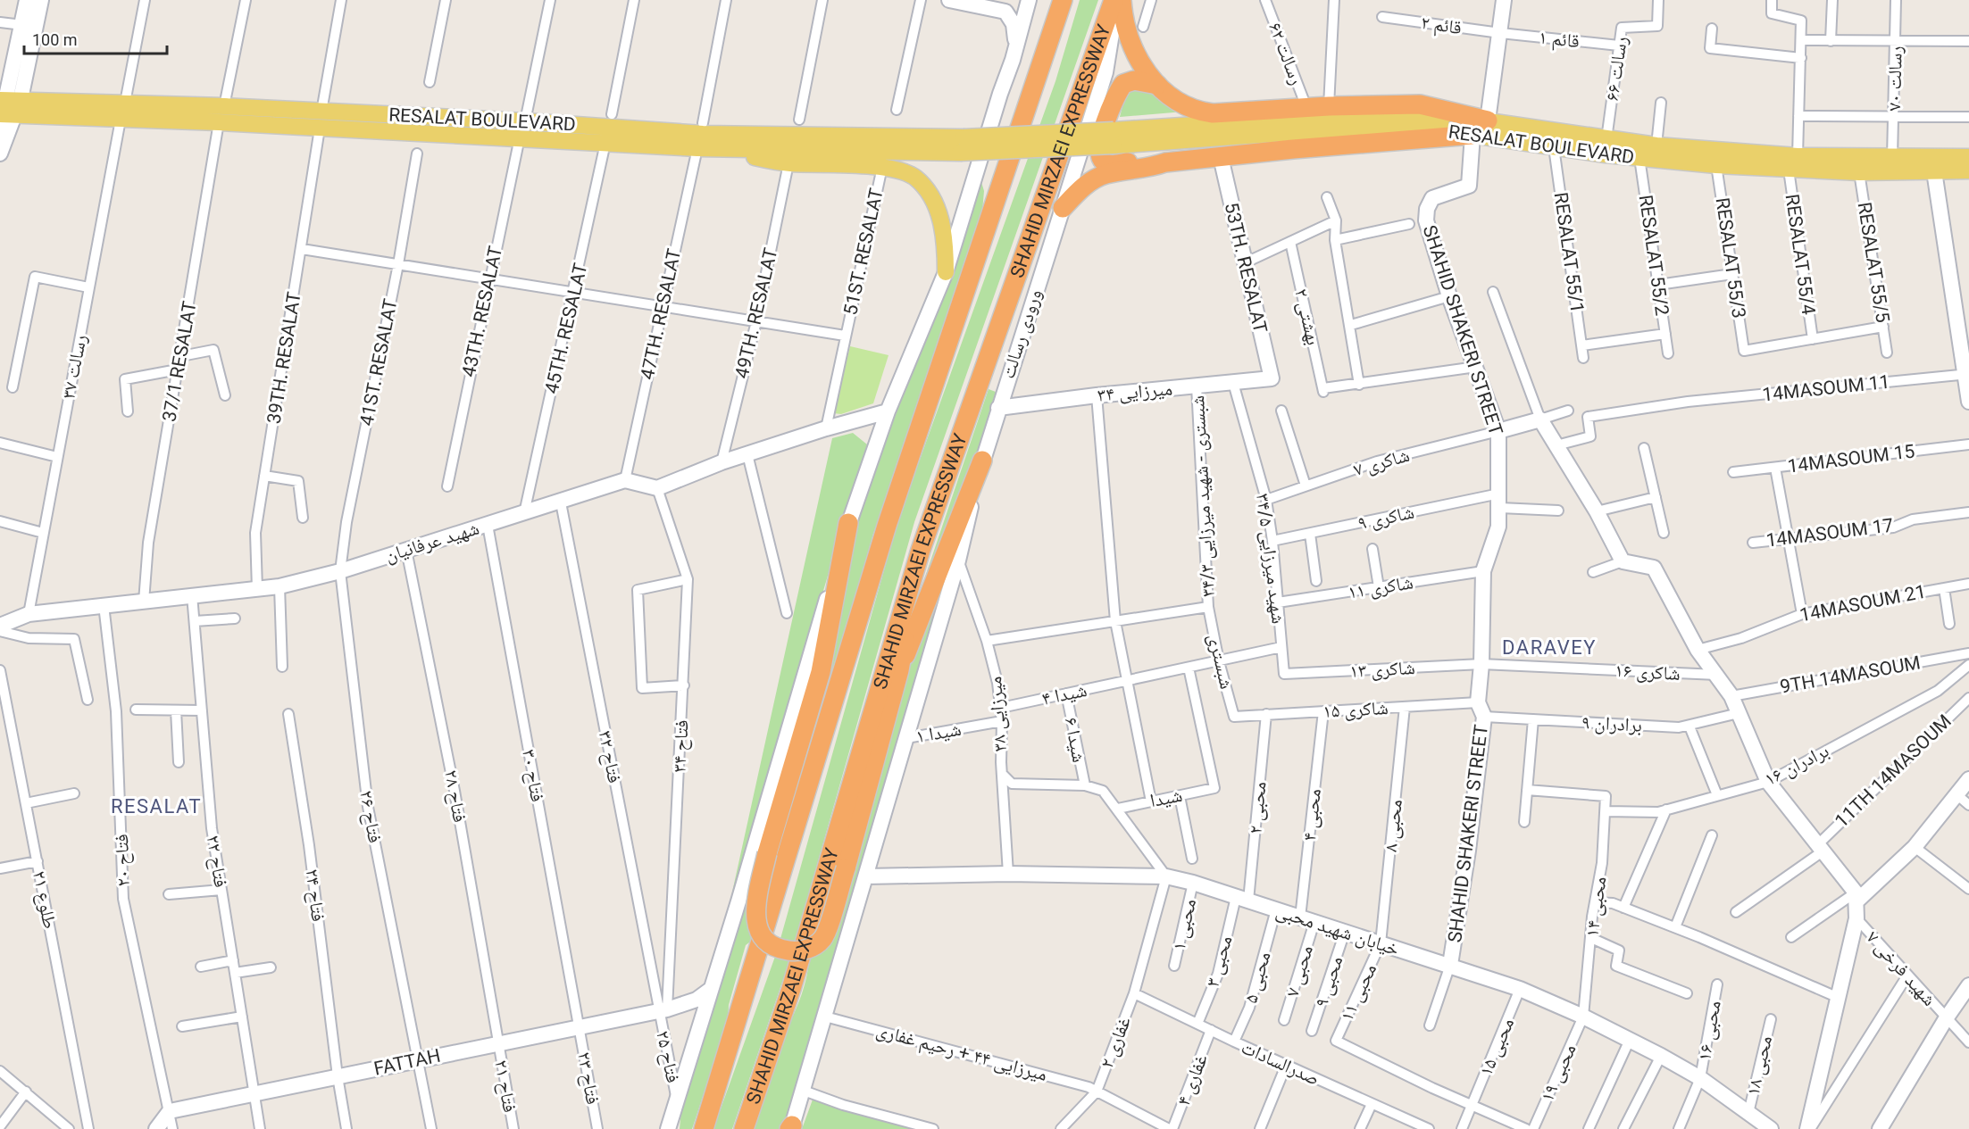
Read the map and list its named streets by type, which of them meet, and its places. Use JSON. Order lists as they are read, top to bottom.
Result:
{
  "streets": {
    "highway": ["SHAHID MIRZAEI EXPRESSWAY"],
    "main road": ["RESALAT BOULEVARD"],
    "street": [
      "قائم ۲",
      "قائم ۱",
      "رسالت ۶۲",
      "رسالت ۶۶",
      "رسالت ۷۰",
      "51ST. RESALAT",
      "RESALAT 55/1",
      "RESALAT 55/4",
      "RESALAT 55/2",
      "RESALAT 55/3",
      "RESALAT 55/5",
      "53TH. RESALAT",
      "43TH. RESALAT",
      "49TH. RESALAT",
      "47TH. RESALAT",
      "بهشتی ۲",
      "45TH. RESALAT",
      "SHAHID SHAKERI STREET",
      "ورودی رسالت",
      "39TH. RESALAT",
      "37/1 RESALAT",
      "41ST. RESALAT",
      "رسالت ۳۷",
      "14MASOUM 11",
      "میرزایی ۳۴",
      "14MASOUM 15",
      "شاکری ۷",
      "شبستری - شهید میرزایی ۳۴/۳",
      "شاکری ۹",
      "14MASOUM 17",
      "شهید عرفانیان",
      "شهید میرزایی ۳۴/۵",
      "شاکری ۱۱",
      "14MASOUM 21",
      "شبستری",
      "شاکری ۱۳",
      "شاکری ۱۶",
      "9TH 14MASOUM",
      "شیدا ۴",
      "شاکری ۱۵",
      "میرزایی ۳۸",
      "برادران ۹",
      "شیدا ۱",
      "شیدا ۶",
      "فتاح ۳۴",
      "فتاح ۳۲",
      "برادران ۱۶",
      "11TH 14MASOUM",
      "فتاح ۳۰",
      "فتاح ۲۸",
      "شیدا",
      "محبی ۲",
      "محبی ۴",
      "فتاح ۲۶",
      "محبی ۸",
      "فتاح ۲۰",
      "فتاح ۲۲",
      "فتاح ۲۴",
      "طلوع ۲۱",
      "محبی ۱۴",
      "محبی ۱",
      "خیابان شهید محبی",
      "محبی ۳",
      "شهید فرخی ۷",
      "محبی ۷",
      "محبی ۵",
      "محبی ۹",
      "محبی ۱۱",
      "محبی ۱۶",
      "غفاری ۲",
      "محبی ۱۵",
      "میرزایی ۴۴ + رحیم غفاری",
      "فتاح ۲۵",
      "FATTAH",
      "صدرالسادات",
      "محبی ۱۸",
      "محبی ۱۹",
      "فتاح ۲۳",
      "غفاری ۴",
      "فتاح ۲۱"
    ]
  },
  "crossings": [
    ["قائم ۲", "قائم ۱"],
    ["قائم ۱", "رسالت ۶۶"],
    ["رسالت ۶۶", "RESALAT BOULEVARD"],
    ["رسالت ۷۰", "RESALAT BOULEVARD"],
    ["RESALAT BOULEVARD", "RESALAT 55/1"],
    ["RESALAT BOULEVARD", "RESALAT 55/4"],
    ["RESALAT BOULEVARD", "RESALAT 55/2"],
    ["RESALAT BOULEVARD", "RESALAT 55/3"],
    ["RESALAT BOULEVARD", "RESALAT 55/5"],
    ["RESALAT BOULEVARD", "43TH. RESALAT"],
    ["RESALAT BOULEVARD", "47TH. RESALAT"],
    ["RESALAT BOULEVARD", "45TH. RESALAT"],
    ["RESALAT BOULEVARD", "SHAHID SHAKERI STREET"],
    ["RESALAT BOULEVARD", "39TH. RESALAT"],
    ["RESALAT BOULEVARD", "37/1 RESALAT"],
    ["RESALAT BOULEVARD", "رسالت ۳۷"],
    ["RESALAT 55/4", "RESALAT 55/3"],
    ["53TH. RESALAT", "میرزایی ۳۴"],
    ["47TH. RESALAT", "شهید عرفانیان"],
    ["45TH. RESALAT", "شهید عرفانیان"],
    ["SHAHID SHAKERI STREET", "شاکری ۷"],
    ["SHAHID SHAKERI STREET", "شاکری ۹"],
    ["SHAHID SHAKERI STREET", "شاکری ۱۱"],
    ["SHAHID SHAKERI STREET", "شاکری ۱۳"],
    ["SHAHID SHAKERI STREET", "شاکری ۱۶"],
    ["SHAHID SHAKERI STREET", "شاکری ۱۵"],
    ["SHAHID SHAKERI STREET", "برادران ۹"],
    ["SHAHID SHAKERI STREET", "خیابان شهید محبی"],
    ["ورودی رسالت", "میرزایی ۳۴"],
    ["ورودی رسالت", "میرزایی ۳۸"],
    ["ورودی رسالت", "شیدا ۱"],
    ["ورودی رسالت", "خیابان شهید محبی"],
    ["ورودی رسالت", "میرزایی ۴۴ + رحیم غفاری"],
    ["39TH. RESALAT", "شهید عرفانیان"],
    ["37/1 RESALAT", "شهید عرفانیان"],
    ["41ST. RESALAT", "شهید عرفانیان"],
    ["41ST. RESALAT", "فتاح ۲۶"],
    ["رسالت ۳۷", "شهید عرفانیان"],
    ["میرزایی ۳۴", "شبستری - شهید میرزایی ۳۴/۳"],
    ["میرزایی ۳۴", "شهید میرزایی ۳۴/۵"],
    ["شاکری ۷", "شهید میرزایی ۳۴/۵"],
    ["شبستری - شهید میرزایی ۳۴/۳", "شبستری"],
    ["شاکری ۹", "شهید میرزایی ۳۴/۵"],
    ["شهید عرفانیان", "فتاح ۳۲"],
    ["شهید عرفانیان", "فتاح ۳۰"],
    ["شهید عرفانیان", "فتاح ۲۸"],
    ["شهید عرفانیان", "فتاح ۲۶"],
    ["شهید عرفانیان", "فتاح ۲۰"],
    ["شهید عرفانیان", "فتاح ۲۲"],
    ["شهید میرزایی ۳۴/۵", "شاکری ۱۱"],
    ["شهید میرزایی ۳۴/۵", "شاکری ۱۳"],
    ["شهید میرزایی ۳۴/۵", "شیدا ۴"],
    ["شبستری", "شیدا ۴"],
    ["شبستری", "شاکری ۱۵"],
    ["شاکری ۱۳", "شاکری ۱۶"],
    ["شیدا ۴", "میرزایی ۳۸"],
    ["شیدا ۴", "شیدا ۶"],
    ["شیدا ۴", "شیدا"],
    ["شاکری ۱۵", "برادران ۹"],
    ["شاکری ۱۵", "محبی ۲"],
    ["شاکری ۱۵", "محبی ۴"],
    ["شاکری ۱۵", "محبی ۸"],
    ["میرزایی ۳۸", "شیدا ۱"],
    ["میرزایی ۳۸", "خیابان شهید محبی"],
    ["فتاح ۳۴", "فتاح ۳۲"],
    ["فتاح ۳۴", "فتاح ۲۵"],
    ["فتاح ۳۴", "FATTAH"],
    ["فتاح ۳۲", "فتاح ۲۵"],
    ["فتاح ۳۲", "FATTAH"],
    ["برادران ۱۶", "محبی ۱۴"],
    ["فتاح ۳۰", "FATTAH"],
    ["فتاح ۳۰", "فتاح ۲۳"],
    ["فتاح ۲۸", "FATTAH"],
    ["فتاح ۲۸", "فتاح ۲۱"],
    ["محبی ۲", "خیابان شهید محبی"],
    ["محبی ۲", "محبی ۳"],
    ["محبی ۴", "خیابان شهید محبی"],
    ["فتاح ۲۶", "FATTAH"],
    ["محبی ۸", "خیابان شهید محبی"],
    ["محبی ۸", "محبی ۱۱"],
    ["فتاح ۲۰", "FATTAH"],
    ["فتاح ۲۲", "FATTAH"],
    ["فتاح ۲۴", "FATTAH"],
    ["محبی ۱۴", "خیابان شهید محبی"],
    ["محبی ۱۴", "محبی ۱۹"],
    ["محبی ۱", "خیابان شهید محبی"],
    ["خیابان شهید محبی", "محبی ۳"],
    ["خیابان شهید محبی", "محبی ۷"],
    ["خیابان شهید محبی", "محبی ۵"],
    ["خیابان شهید محبی", "محبی ۹"],
    ["خیابان شهید محبی", "محبی ۱۱"],
    ["خیابان شهید محبی", "محبی ۱۶"],
    ["خیابان شهید محبی", "غفاری ۲"],
    ["خیابان شهید محبی", "محبی ۱۵"],
    ["خیابان شهید محبی", "محبی ۱۸"],
    ["خیابان شهید محبی", "محبی ۱۹"],
    ["محبی ۳", "صدرالسادات"],
    ["محبی ۵", "صدرالسادات"],
    ["محبی ۱۱", "محبی ۱۵"],
    ["غفاری ۲", "میرزایی ۴۴ + رحیم غفاری"],
    ["غفاری ۲", "صدرالسادات"],
    ["میرزایی ۴۴ + رحیم غفاری", "غفاری ۴"],
    ["فتاح ۲۵", "FATTAH"],
    ["FATTAH", "فتاح ۲۳"],
    ["FATTAH", "فتاح ۲۱"],
    ["صدرالسادات", "غفاری ۴"]
  ],
  "districts": ["DARAVEY", "RESALAT"],
  "scale_bar": "100 m"
}
